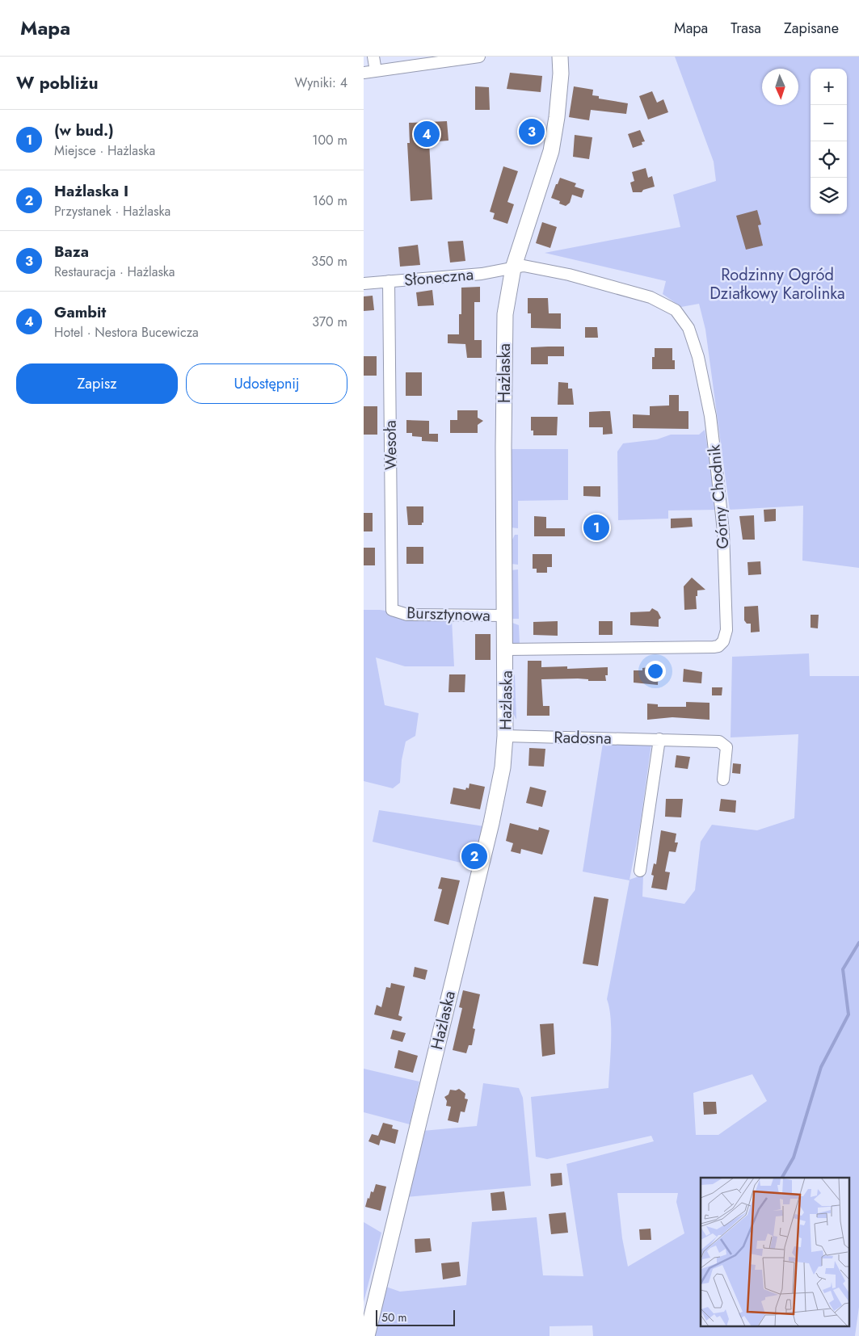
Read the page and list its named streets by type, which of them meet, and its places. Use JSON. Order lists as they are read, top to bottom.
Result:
{
  "streets": {
    "street": [
      "Słoneczna",
      "Hażlaska",
      "Wesoła",
      "Górny Chodnik",
      "Bursztynowa",
      "Radosna"
    ]
  },
  "crossings": [
    ["Słoneczna", "Hażlaska"],
    ["Słoneczna", "Wesoła"],
    ["Słoneczna", "Górny Chodnik"],
    ["Hażlaska", "Górny Chodnik"],
    ["Hażlaska", "Bursztynowa"],
    ["Hażlaska", "Radosna"],
    ["Wesoła", "Bursztynowa"]
  ],
  "parks": ["Rodzinny Ogród Działkowy Karolinka"],
  "scale_bar": "50 m",
  "north": "bottom",
  "page": {
    "header": "Mapa",
    "nav": ["Mapa", "Trasa", "Zapisane"],
    "heading": ["W pobliżu", "Wyniki: 4"],
    "map_buttons": ["+", "−"],
    "list": [
      {
        "mark": "1",
        "name": "(w bud.)",
        "note": "Miejsce · Hażlaska",
        "value": "100 m"
      },
      {
        "mark": "2",
        "name": "Hażlaska I",
        "note": "Przystanek · Hażlaska",
        "value": "160 m"
      },
      {
        "mark": "3",
        "name": "Baza",
        "note": "Restauracja · Hażlaska",
        "value": "350 m"
      },
      {
        "mark": "4",
        "name": "Gambit",
        "note": "Hotel · Nestora Bucewicza",
        "value": "370 m"
      }
    ],
    "pins": [
      "3",
      "4",
      "1",
      "2"
    ],
    "buttons": ["Zapisz", "Udostępnij"],
    "scale": "50 m"
  }
}
